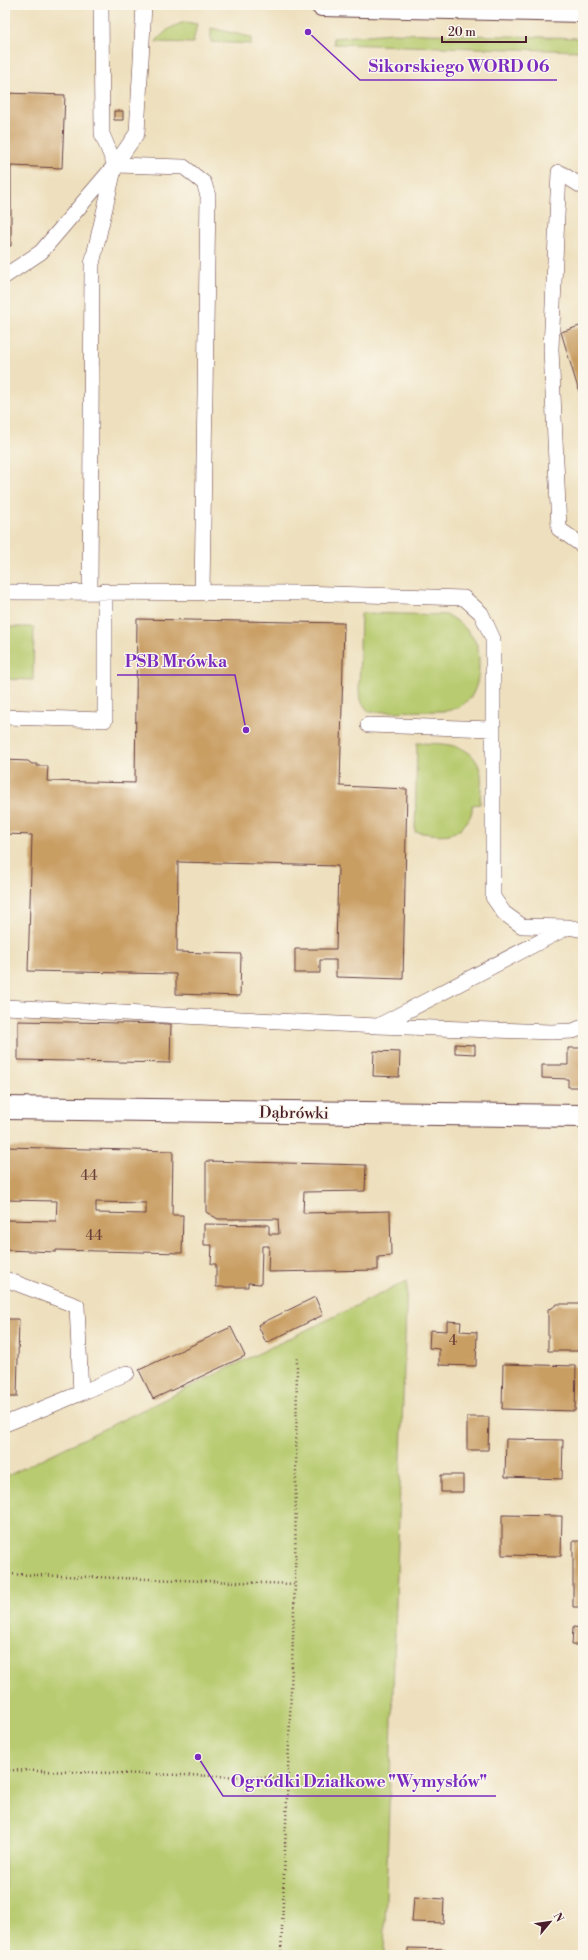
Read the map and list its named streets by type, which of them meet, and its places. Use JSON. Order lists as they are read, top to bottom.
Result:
{
  "streets": {
    "street": ["Dąbrówki"]
  },
  "places": ["Sikorskiego WORD 06", "PSB Mrówka", "Ogródki Działkowe \"Wymysłów\""],
  "house_numbers": ["44", "44", "4"],
  "scale_bar": "20 m",
  "north": "top right"
}
